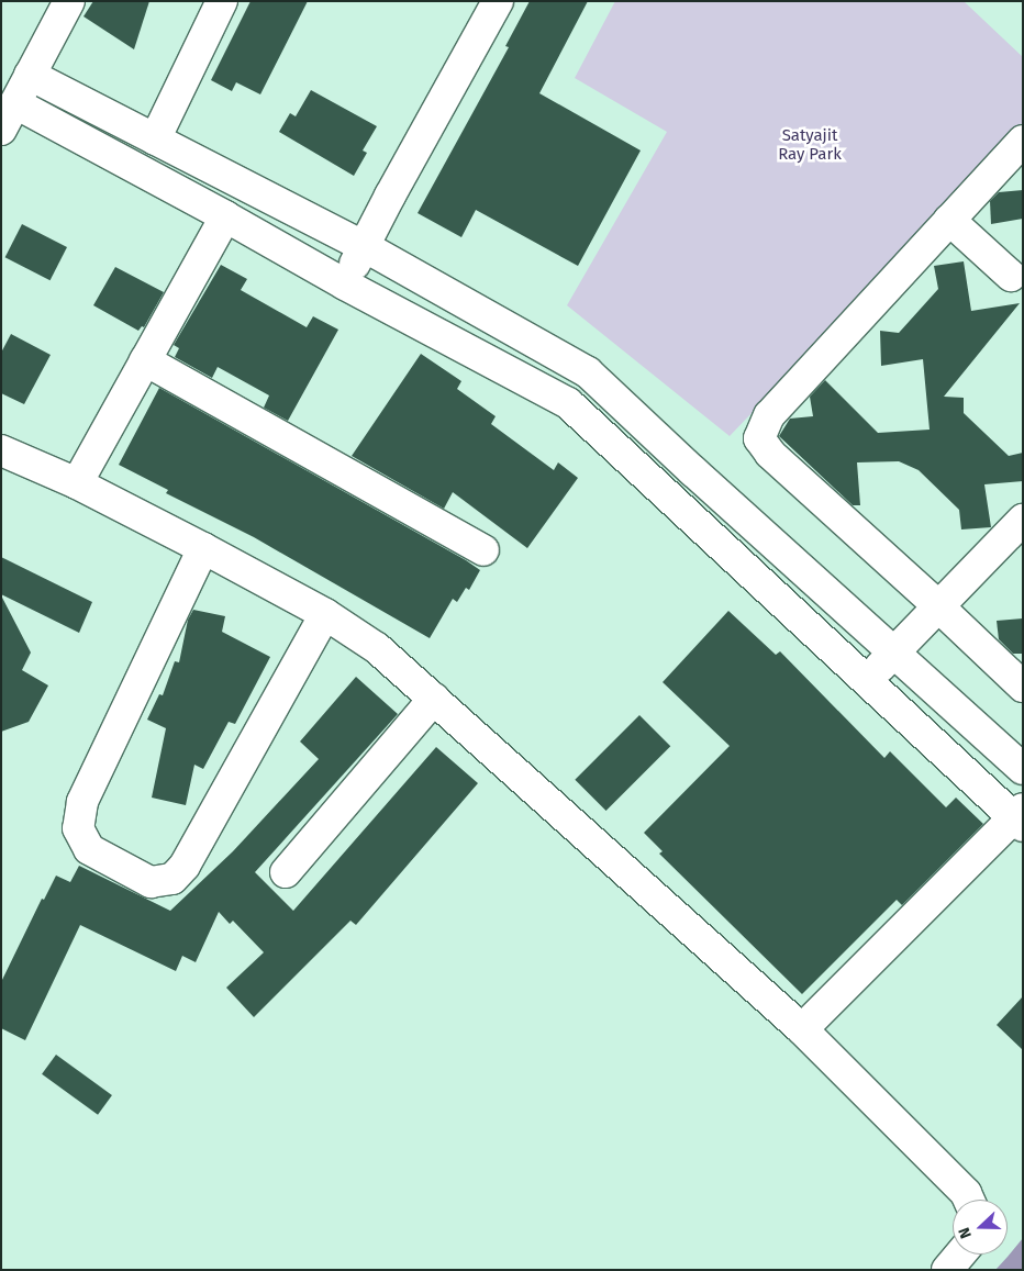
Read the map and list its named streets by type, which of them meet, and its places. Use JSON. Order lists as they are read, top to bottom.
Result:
{
  "parks": ["Satyajit Ray Park"],
  "north": "left"
}
